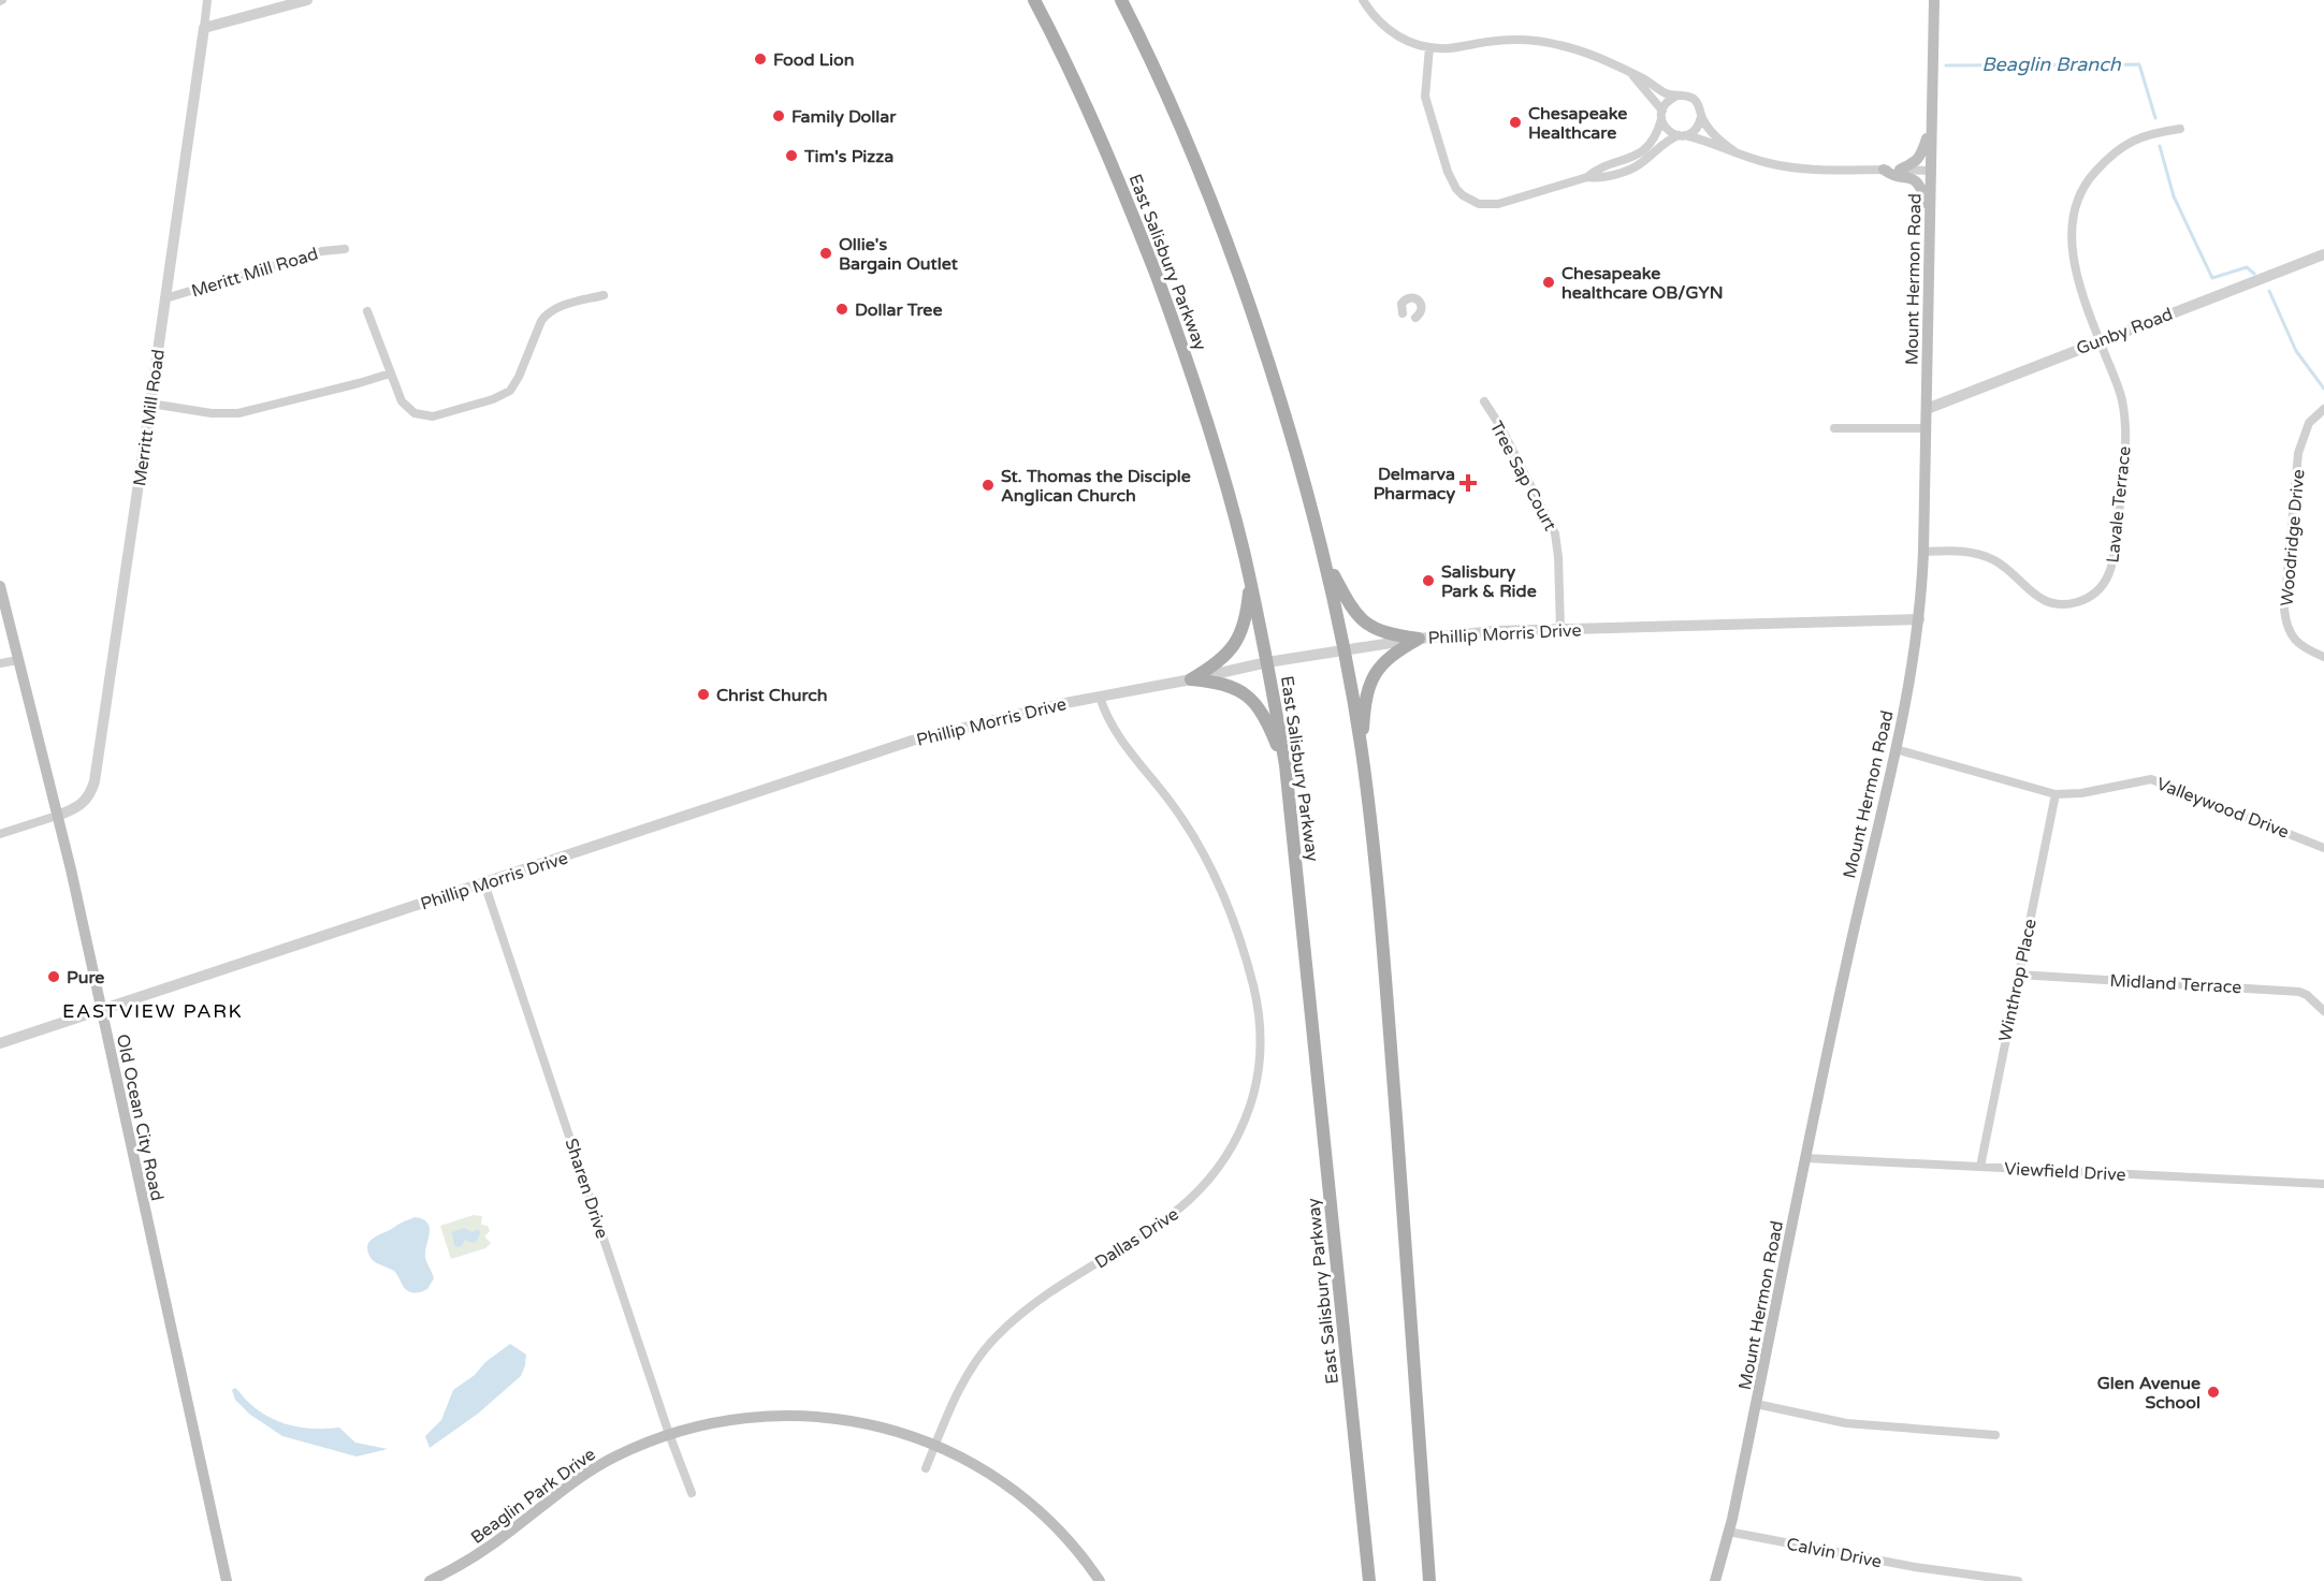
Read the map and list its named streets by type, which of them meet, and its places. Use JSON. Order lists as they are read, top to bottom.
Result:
{
  "streets": {
    "main road": [
      "East Salisbury Parkway",
      "Mount Hermon Road",
      "Old Ocean City Road",
      "Beaglin Park Drive"
    ],
    "street": [
      "Meritt Mill Road",
      "Gunby Road",
      "Merritt Mill Road",
      "Tree Sap Court",
      "Lavale Terrace",
      "Woodridge Drive",
      "Phillip Morris Drive",
      "Valleywood Drive",
      "Winthrop Place",
      "Midland Terrace",
      "Viewfield Drive",
      "Sharen Drive",
      "Dallas Drive",
      "Calvin Drive"
    ]
  },
  "crossings": [
    ["East Salisbury Parkway", "Phillip Morris Drive"],
    ["Meritt Mill Road", "Merritt Mill Road"],
    ["Mount Hermon Road", "Gunby Road"],
    ["Mount Hermon Road", "Lavale Terrace"],
    ["Mount Hermon Road", "Phillip Morris Drive"],
    ["Mount Hermon Road", "Valleywood Drive"],
    ["Mount Hermon Road", "Viewfield Drive"],
    ["Mount Hermon Road", "Calvin Drive"],
    ["Gunby Road", "Lavale Terrace"],
    ["Merritt Mill Road", "Old Ocean City Road"],
    ["Tree Sap Court", "Phillip Morris Drive"],
    ["Phillip Morris Drive", "Old Ocean City Road"],
    ["Phillip Morris Drive", "Sharen Drive"],
    ["Phillip Morris Drive", "Dallas Drive"],
    ["Valleywood Drive", "Winthrop Place"],
    ["Winthrop Place", "Midland Terrace"],
    ["Winthrop Place", "Viewfield Drive"],
    ["Sharen Drive", "Beaglin Park Drive"],
    ["Dallas Drive", "Beaglin Park Drive"]
  ],
  "districts": ["EASTVIEW PARK"],
  "water": ["Beaglin Branch"],
  "places": {
    "other": [
      "Food Lion",
      "Family Dollar",
      "Chesapeake Healthcare",
      "Tim's Pizza",
      "Ollie's Bargain Outlet",
      "Chesapeake healthcare OB/GYN",
      "Dollar Tree",
      "St. Thomas the Disciple Anglican Church",
      "Salisbury Park & Ride",
      "Christ Church",
      "Pure",
      "Glen Avenue School"
    ],
    "health": ["Delmarva Pharmacy"]
  }
}
